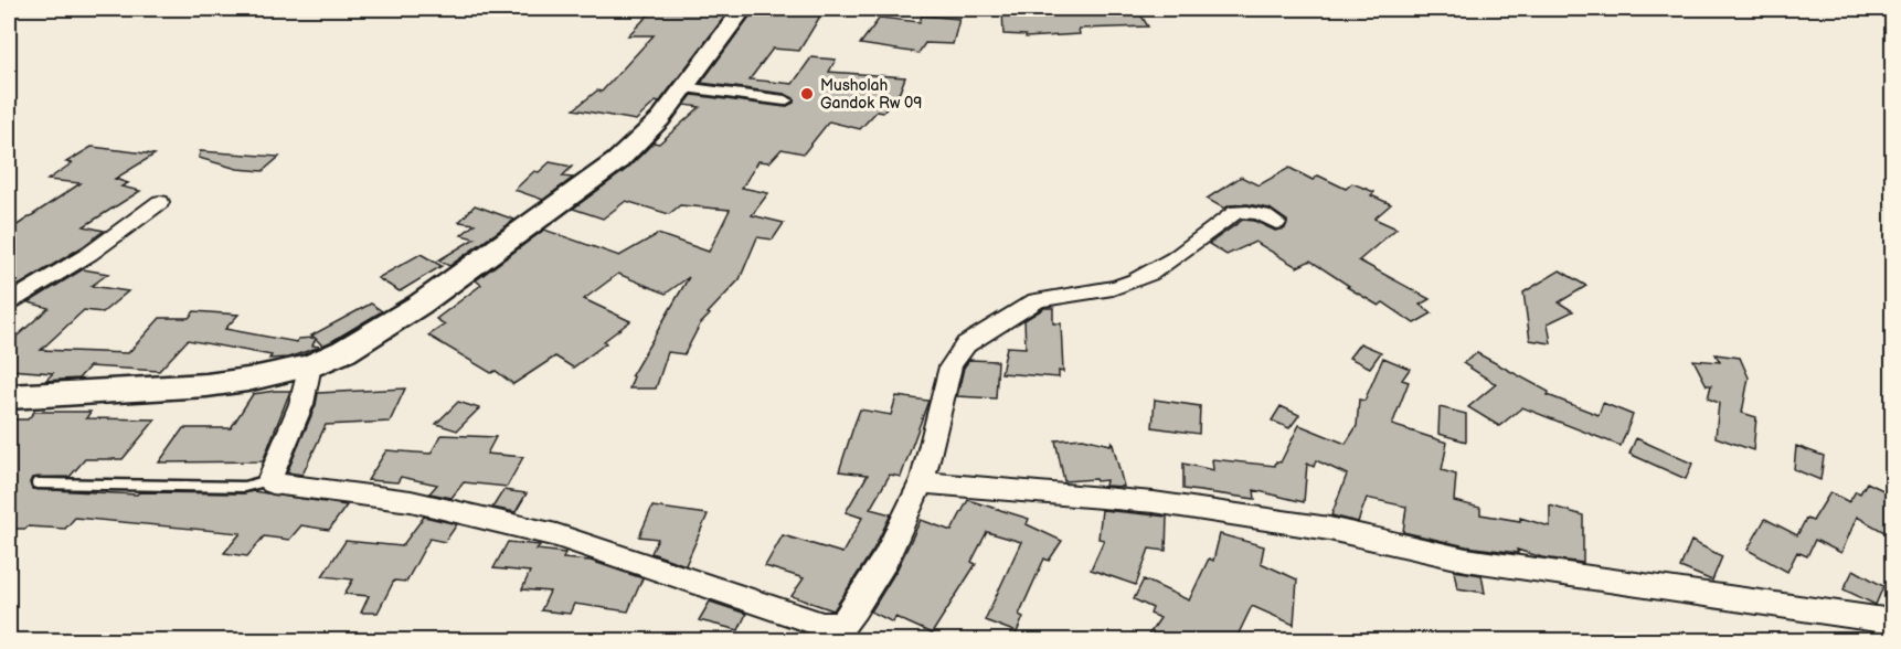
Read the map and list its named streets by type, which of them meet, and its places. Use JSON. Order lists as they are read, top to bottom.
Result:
{
  "places": ["Musholah Gandok Rw 09"]
}
